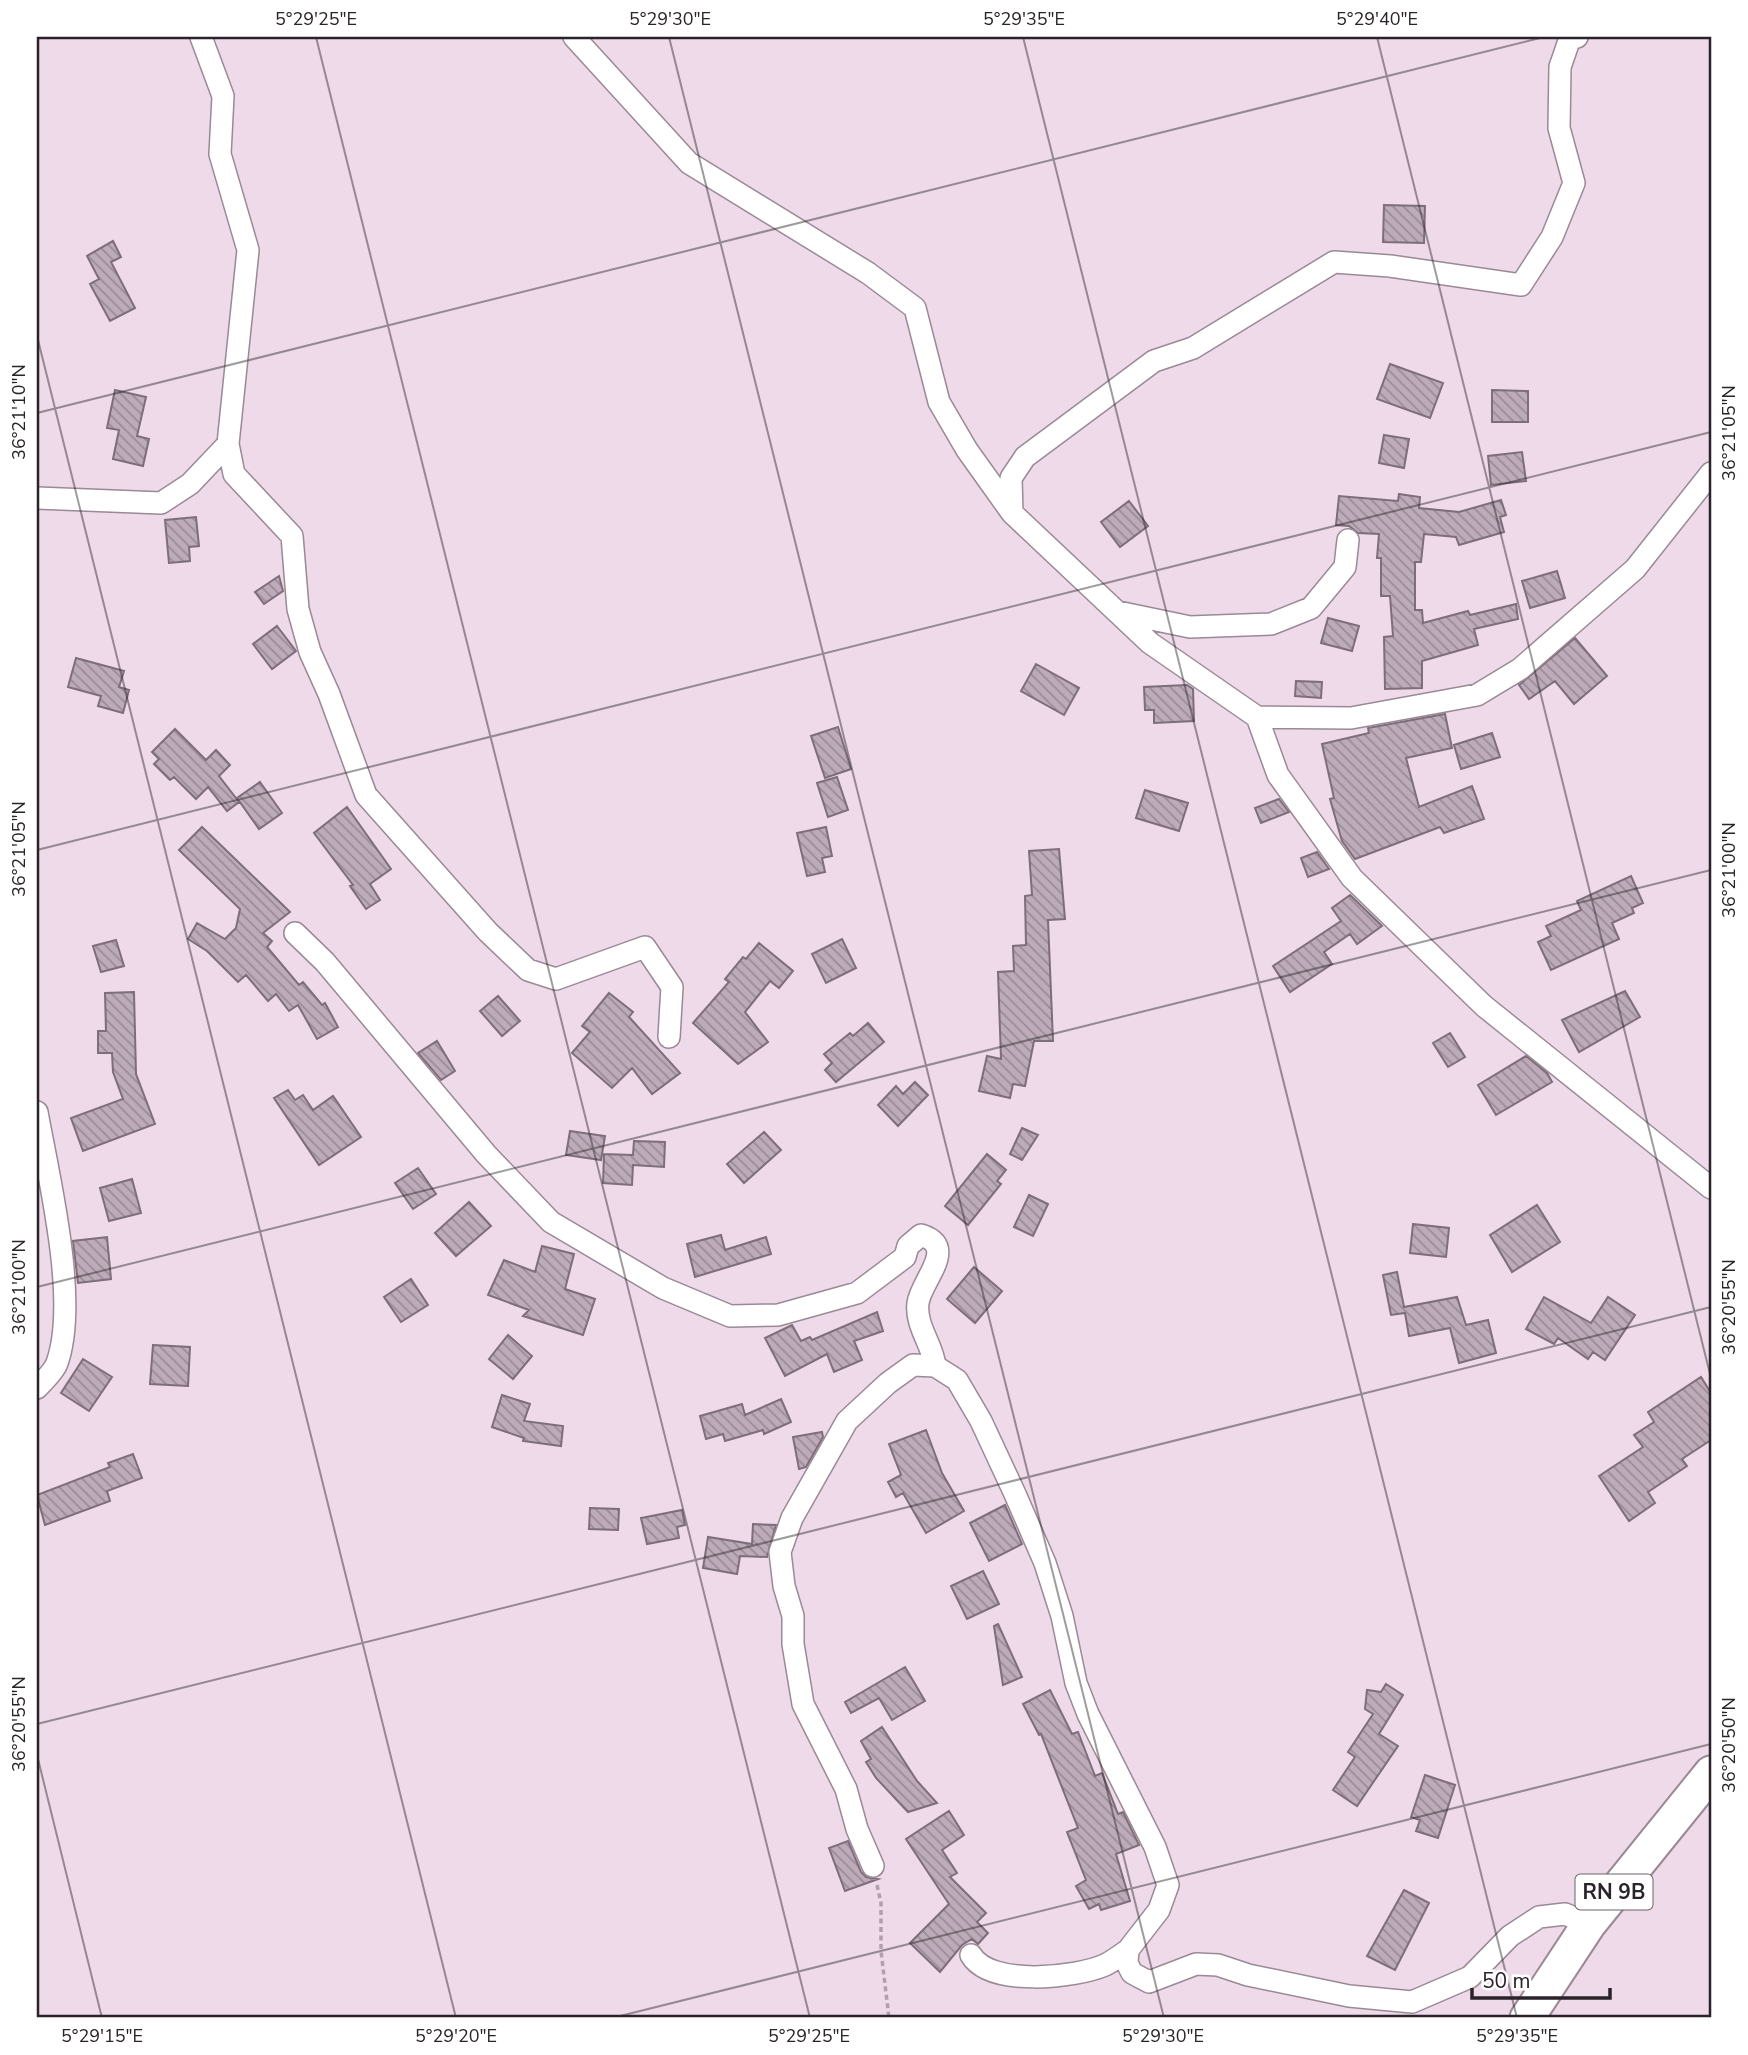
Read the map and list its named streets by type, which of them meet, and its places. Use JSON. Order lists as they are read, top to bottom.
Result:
{
  "streets": {
    "main road": ["RN 9B"]
  },
  "scale_bar": "50 m",
  "coordinates": [
    "5°29'25\"E",
    "5°29'30\"E",
    "5°29'35\"E",
    "5°29'40\"E",
    "36°21'10\"N",
    "36°21'05\"N",
    "36°21'00\"N",
    "36°20'55\"N",
    "36°20'50\"N",
    "5°29'15\"E",
    "5°29'20\"E"
  ]
}
